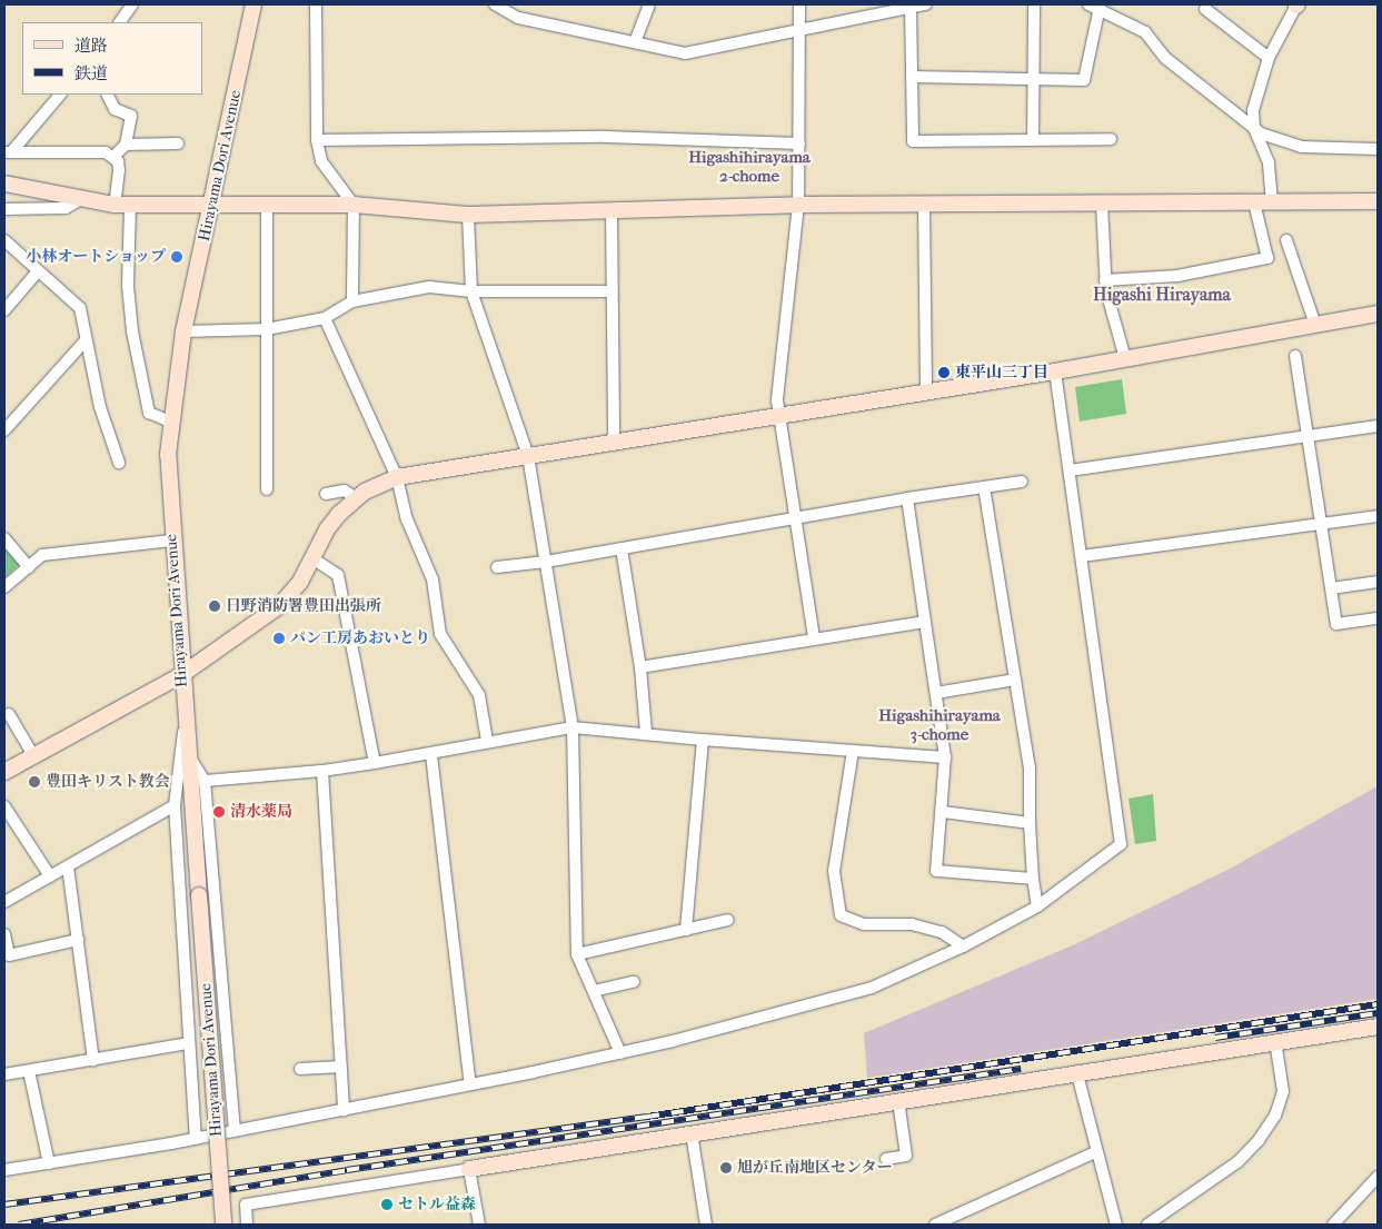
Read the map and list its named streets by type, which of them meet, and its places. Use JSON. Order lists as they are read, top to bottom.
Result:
{
  "streets": {
    "street": ["Hirayama Dori Avenue"]
  },
  "districts": ["Higashihirayama 2-chome", "Higashi Hirayama", "Higashihirayama 3-chome"],
  "places": [
    "小林オートショップ",
    "東平山三丁目",
    "日野消防署豊田出張所",
    "パン工房あおいとり",
    "豊田キリスト教会",
    "清水薬局",
    "旭が丘南地区センター",
    "セトル益森"
  ],
  "legend": ["道路", "鉄道"]
}
